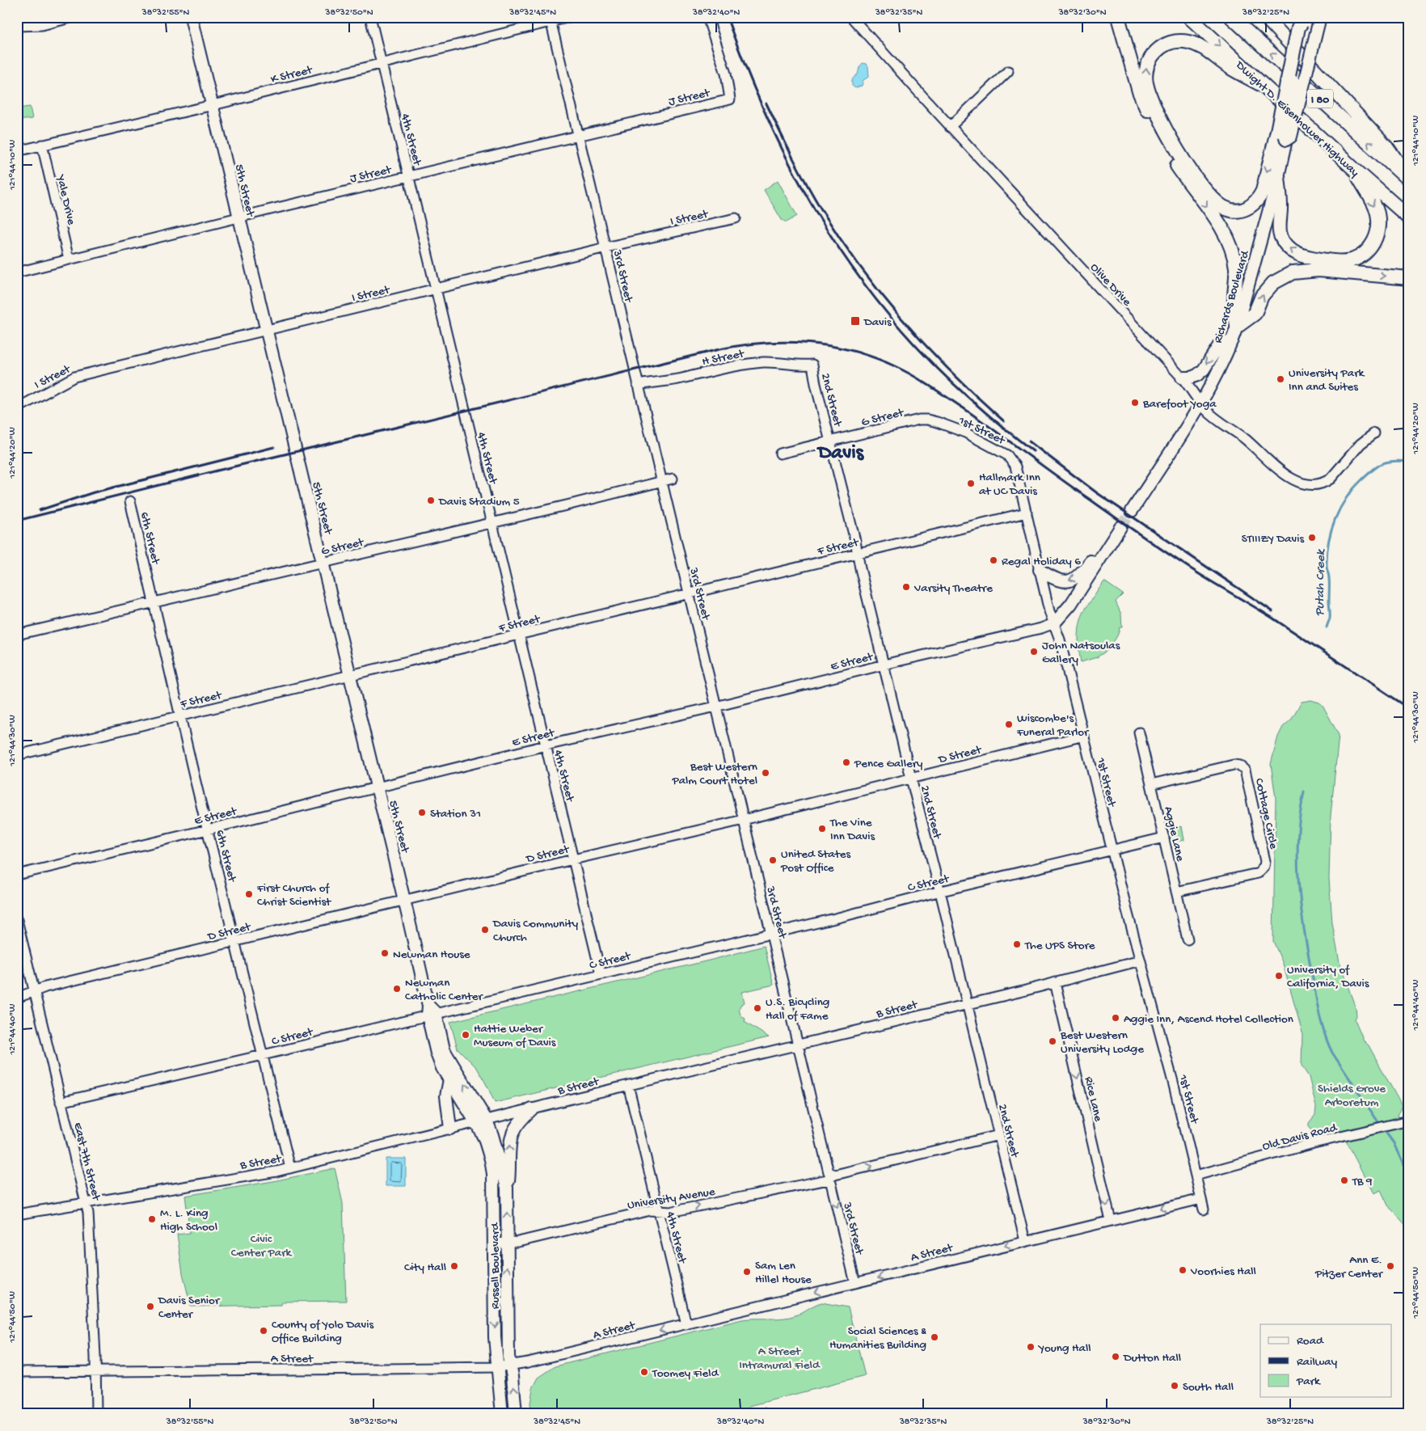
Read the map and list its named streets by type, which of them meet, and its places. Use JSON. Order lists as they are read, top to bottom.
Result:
{
  "streets": {
    "highway": ["I 80", "Dwight D. Eisenhower Highway"],
    "main road": ["5th Street", "Richards Boulevard", "Russell Boulevard"],
    "street": [
      "K Street",
      "J Street",
      "4th Street",
      "Yale Drive",
      "I Street",
      "3rd Street",
      "Olive Drive",
      "H Street",
      "2nd Street",
      "G Street",
      "1st Street",
      "6th Street",
      "F Street",
      "E Street",
      "D Street",
      "Cottage Circle",
      "Aggie Lane",
      "C Street",
      "B Street",
      "Rice Lane",
      "Old Davis Road",
      "East 7th Street",
      "University Avenue",
      "A Street"
    ]
  },
  "crossings": [
    ["K Street", "4th Street"],
    ["K Street", "5th Street"],
    ["K Street", "Yale Drive"],
    ["K Street", "3rd Street"],
    ["J Street", "4th Street"],
    ["J Street", "5th Street"],
    ["J Street", "Yale Drive"],
    ["J Street", "3rd Street"],
    ["4th Street", "I Street"],
    ["4th Street", "G Street"],
    ["4th Street", "F Street"],
    ["4th Street", "E Street"],
    ["4th Street", "D Street"],
    ["4th Street", "C Street"],
    ["4th Street", "B Street"],
    ["4th Street", "University Avenue"],
    ["4th Street", "A Street"],
    ["5th Street", "I Street"],
    ["5th Street", "G Street"],
    ["5th Street", "F Street"],
    ["5th Street", "E Street"],
    ["5th Street", "D Street"],
    ["5th Street", "C Street"],
    ["5th Street", "B Street"],
    ["5th Street", "Russell Boulevard"],
    ["I Street", "3rd Street"],
    ["3rd Street", "H Street"],
    ["3rd Street", "G Street"],
    ["3rd Street", "F Street"],
    ["3rd Street", "E Street"],
    ["3rd Street", "D Street"],
    ["3rd Street", "C Street"],
    ["3rd Street", "B Street"],
    ["3rd Street", "University Avenue"],
    ["3rd Street", "A Street"],
    ["Olive Drive", "Richards Boulevard"],
    ["H Street", "2nd Street"],
    ["2nd Street", "G Street"],
    ["2nd Street", "F Street"],
    ["2nd Street", "E Street"],
    ["2nd Street", "D Street"],
    ["2nd Street", "C Street"],
    ["2nd Street", "B Street"],
    ["2nd Street", "University Avenue"],
    ["2nd Street", "A Street"],
    ["G Street", "1st Street"],
    ["G Street", "6th Street"],
    ["1st Street", "F Street"],
    ["1st Street", "E Street"],
    ["1st Street", "D Street"],
    ["1st Street", "C Street"],
    ["1st Street", "B Street"],
    ["1st Street", "Old Davis Road"],
    ["1st Street", "A Street"],
    ["6th Street", "F Street"],
    ["6th Street", "E Street"],
    ["6th Street", "D Street"],
    ["6th Street", "C Street"],
    ["6th Street", "B Street"],
    ["D Street", "East 7th Street"],
    ["Cottage Circle", "Aggie Lane"],
    ["Aggie Lane", "C Street"],
    ["C Street", "East 7th Street"],
    ["B Street", "Rice Lane"],
    ["B Street", "East 7th Street"],
    ["B Street", "Russell Boulevard"],
    ["Rice Lane", "A Street"],
    ["East 7th Street", "A Street"],
    ["University Avenue", "Russell Boulevard"],
    ["A Street", "Russell Boulevard"]
  ],
  "one_way": ["Rice Lane", "University Avenue", "A Street"],
  "districts": ["Davis"],
  "water": ["Putah Creek"],
  "parks": ["Shields Grove Arboretum", "Civic Center Park", "A Street Intramural Field"],
  "places": {
    "transit": ["Davis"],
    "other": [
      "University Park Inn and Suites",
      "Barefoot Yoga",
      "Hallmark Inn at UC Davis",
      "Davis Stadium 5",
      "STIIIZY Davis",
      "Regal Holiday 6",
      "Varsity Theatre",
      "John Natsoulas Gallery",
      "Wiscombe's Funeral Parlor",
      "Pence Gallery",
      "Best Western Palm Court Hotel",
      "Station 31",
      "The Vine Inn Davis",
      "United States Post Office",
      "First Church of Christ Scientist",
      "Davis Community Church",
      "The UPS Store",
      "Newman House",
      "University of California, Davis",
      "Newman Catholic Center",
      "U.S. Bicycling Hall of Fame",
      "Aggie Inn, Ascend Hotel Collection",
      "Hattie Weber Museum of Davis",
      "Best Western University Lodge",
      "TB 9",
      "M. L. King High School",
      "City Hall",
      "Ann E. Pitzer Center",
      "Voorhies Hall",
      "Sam Len Hillel House",
      "Davis Senior Center",
      "County of Yolo Davis Office Building",
      "Social Sciences & Humanities Building",
      "Young Hall",
      "Dutton Hall",
      "Toomey Field",
      "South Hall"
    ]
  },
  "legend": ["Road", "Railway", "Park"],
  "coordinates": [
    "38°32'55\"N",
    "38°32'50\"N",
    "38°32'45\"N",
    "38°32'40\"N",
    "38°32'35\"N",
    "38°32'30\"N",
    "38°32'25\"N",
    "121°44'10\"W",
    "121°44'20\"W",
    "121°44'30\"W",
    "121°44'40\"W",
    "121°44'50\"W"
  ]
}
